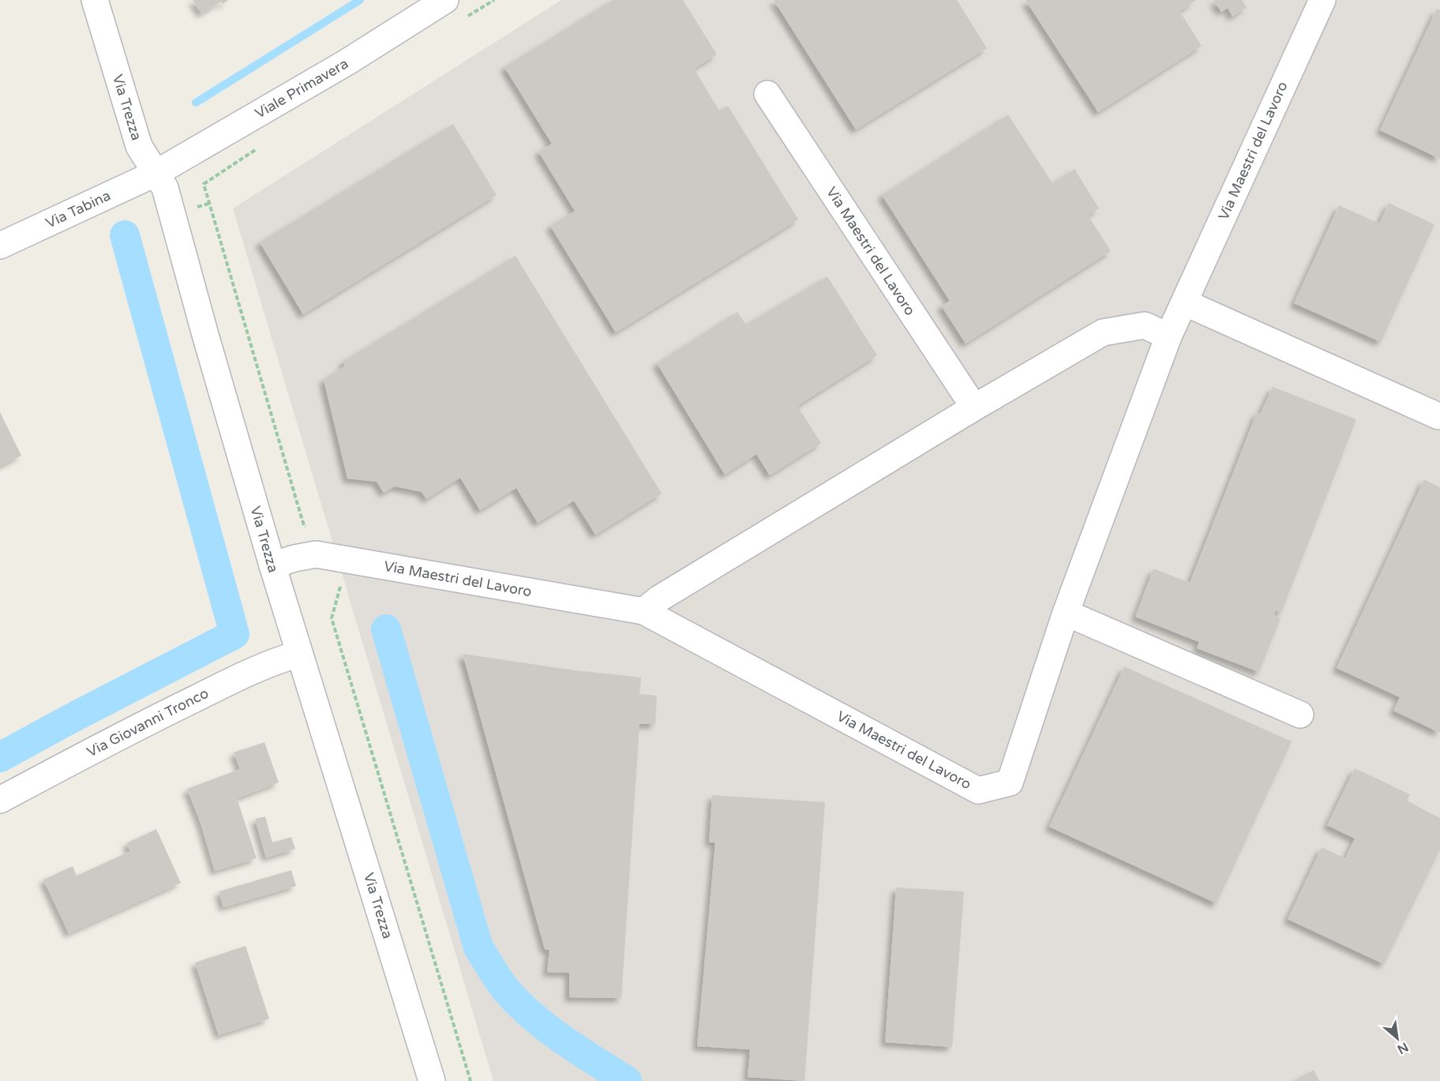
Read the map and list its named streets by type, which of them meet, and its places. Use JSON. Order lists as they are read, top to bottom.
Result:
{
  "streets": {
    "street": [
      "Viale Primavera",
      "Via Trezza",
      "Via Maestri del Lavoro",
      "Via Tabina",
      "Via Giovanni Tronco"
    ]
  },
  "crossings": [
    ["Viale Primavera", "Via Trezza"],
    ["Viale Primavera", "Via Tabina"],
    ["Via Trezza", "Via Maestri del Lavoro"],
    ["Via Trezza", "Via Tabina"],
    ["Via Trezza", "Via Giovanni Tronco"]
  ],
  "north": "bottom right"
}
